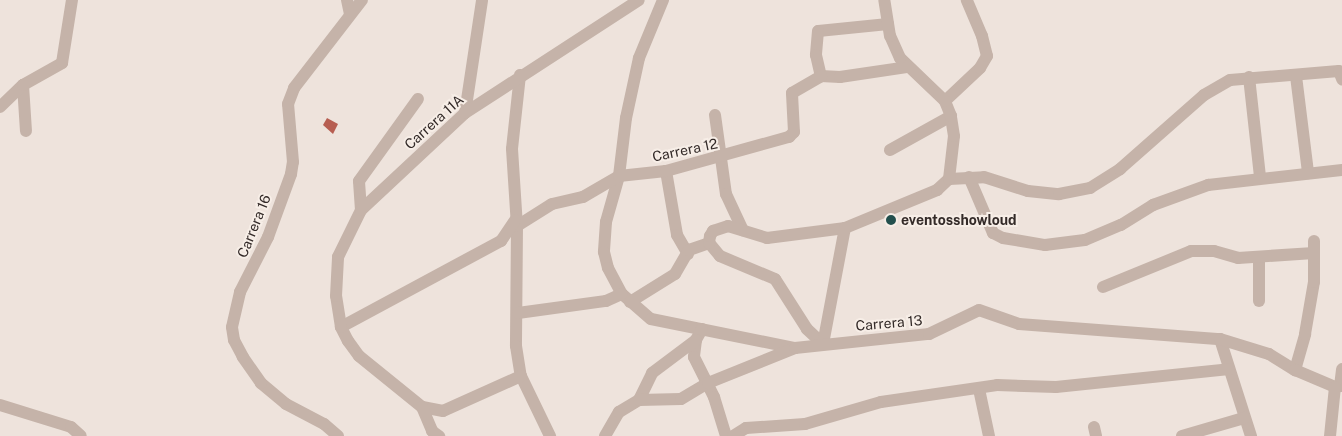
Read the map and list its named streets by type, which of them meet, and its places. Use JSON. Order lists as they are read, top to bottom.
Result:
{
  "streets": {
    "street": [
      "Carrera 11A",
      "Carrera 12",
      "Carrera 16",
      "Carrera 13"
    ]
  },
  "crossings": [
    ["Carrera 11A", "Carrera 12"]
  ],
  "places": ["eventosshowloud"]
}
